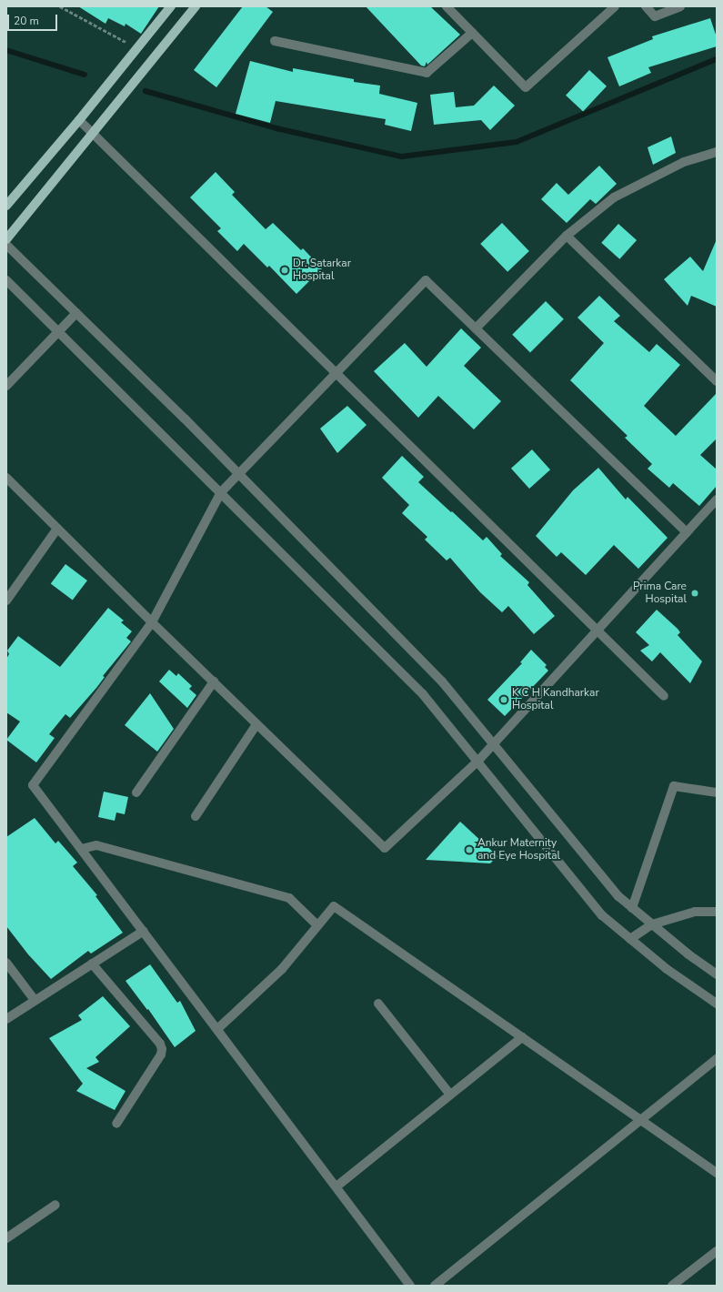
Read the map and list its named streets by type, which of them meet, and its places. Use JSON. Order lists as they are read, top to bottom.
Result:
{
  "places": [
    "Dr. Satarkar Hospital",
    "Prima Care Hospital",
    "K C H Kandharkar Hospital",
    "Ankur Maternity and Eye Hospital"
  ],
  "scale_bar": "20 m"
}
